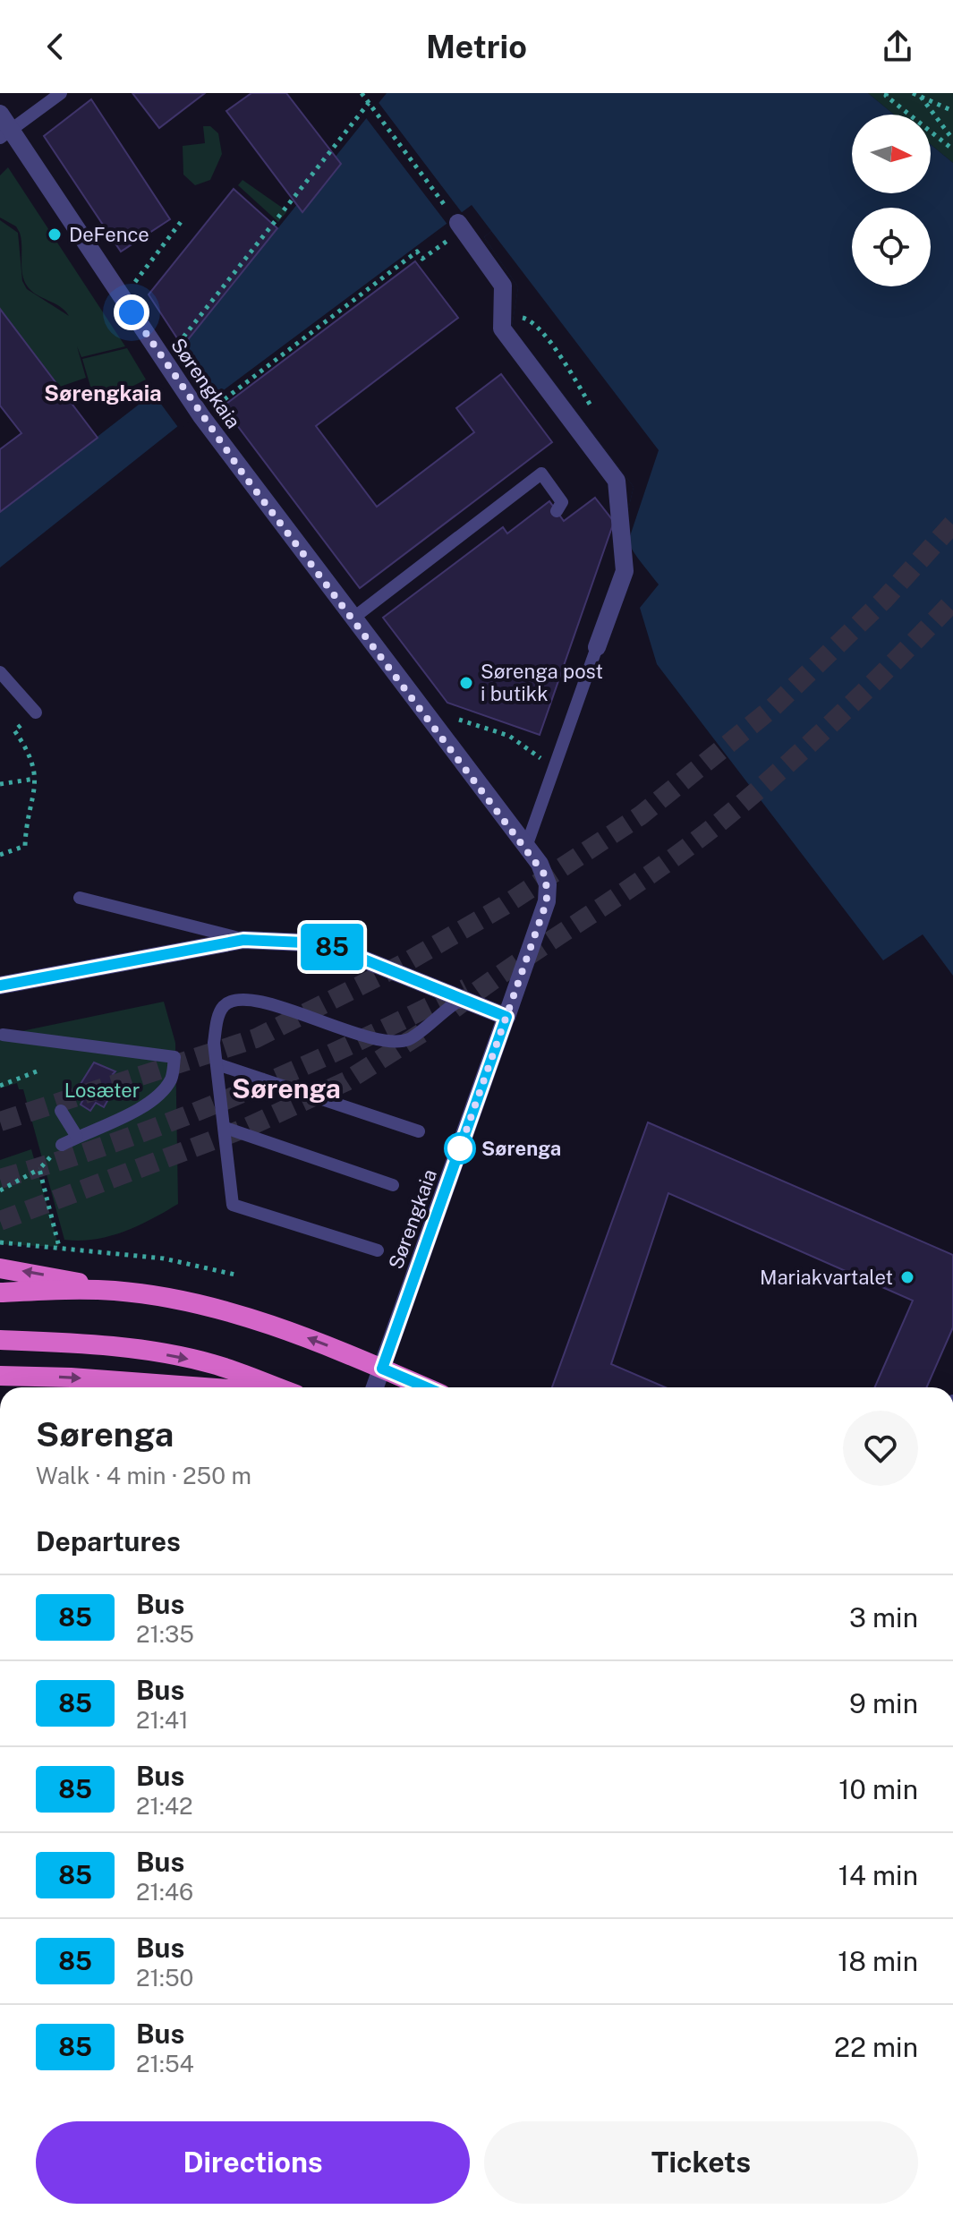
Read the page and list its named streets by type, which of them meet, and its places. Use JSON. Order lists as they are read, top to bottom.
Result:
{
  "streets": {
    "street": ["Sørengkaia"]
  },
  "districts": ["Sørengkaia", "Sørenga"],
  "parks": ["Losæter"],
  "places": [
    "DeFence",
    "Sørenga post i butikk",
    "Sørenga",
    "Mariakvartalet"
  ],
  "lines": ["bus line 85"],
  "north": "right",
  "page": {
    "header": "Metrio",
    "on_map": "85",
    "heading": [
      ["Sørenga", "Walk · 4 min · 250 m"],
      "Departures"
    ],
    "list": [
      {
        "mark": "85",
        "name": "Bus",
        "note": "21:35",
        "value": "3 min"
      },
      {
        "mark": "85",
        "name": "Bus",
        "note": "21:41",
        "value": "9 min"
      },
      {
        "mark": "85",
        "name": "Bus",
        "note": "21:42",
        "value": "10 min"
      },
      {
        "mark": "85",
        "name": "Bus",
        "note": "21:46",
        "value": "14 min"
      },
      {
        "mark": "85",
        "name": "Bus",
        "note": "21:50",
        "value": "18 min"
      },
      {
        "mark": "85",
        "name": "Bus",
        "note": "21:54",
        "value": "22 min"
      }
    ],
    "buttons": ["Directions", "Tickets"]
  }
}
